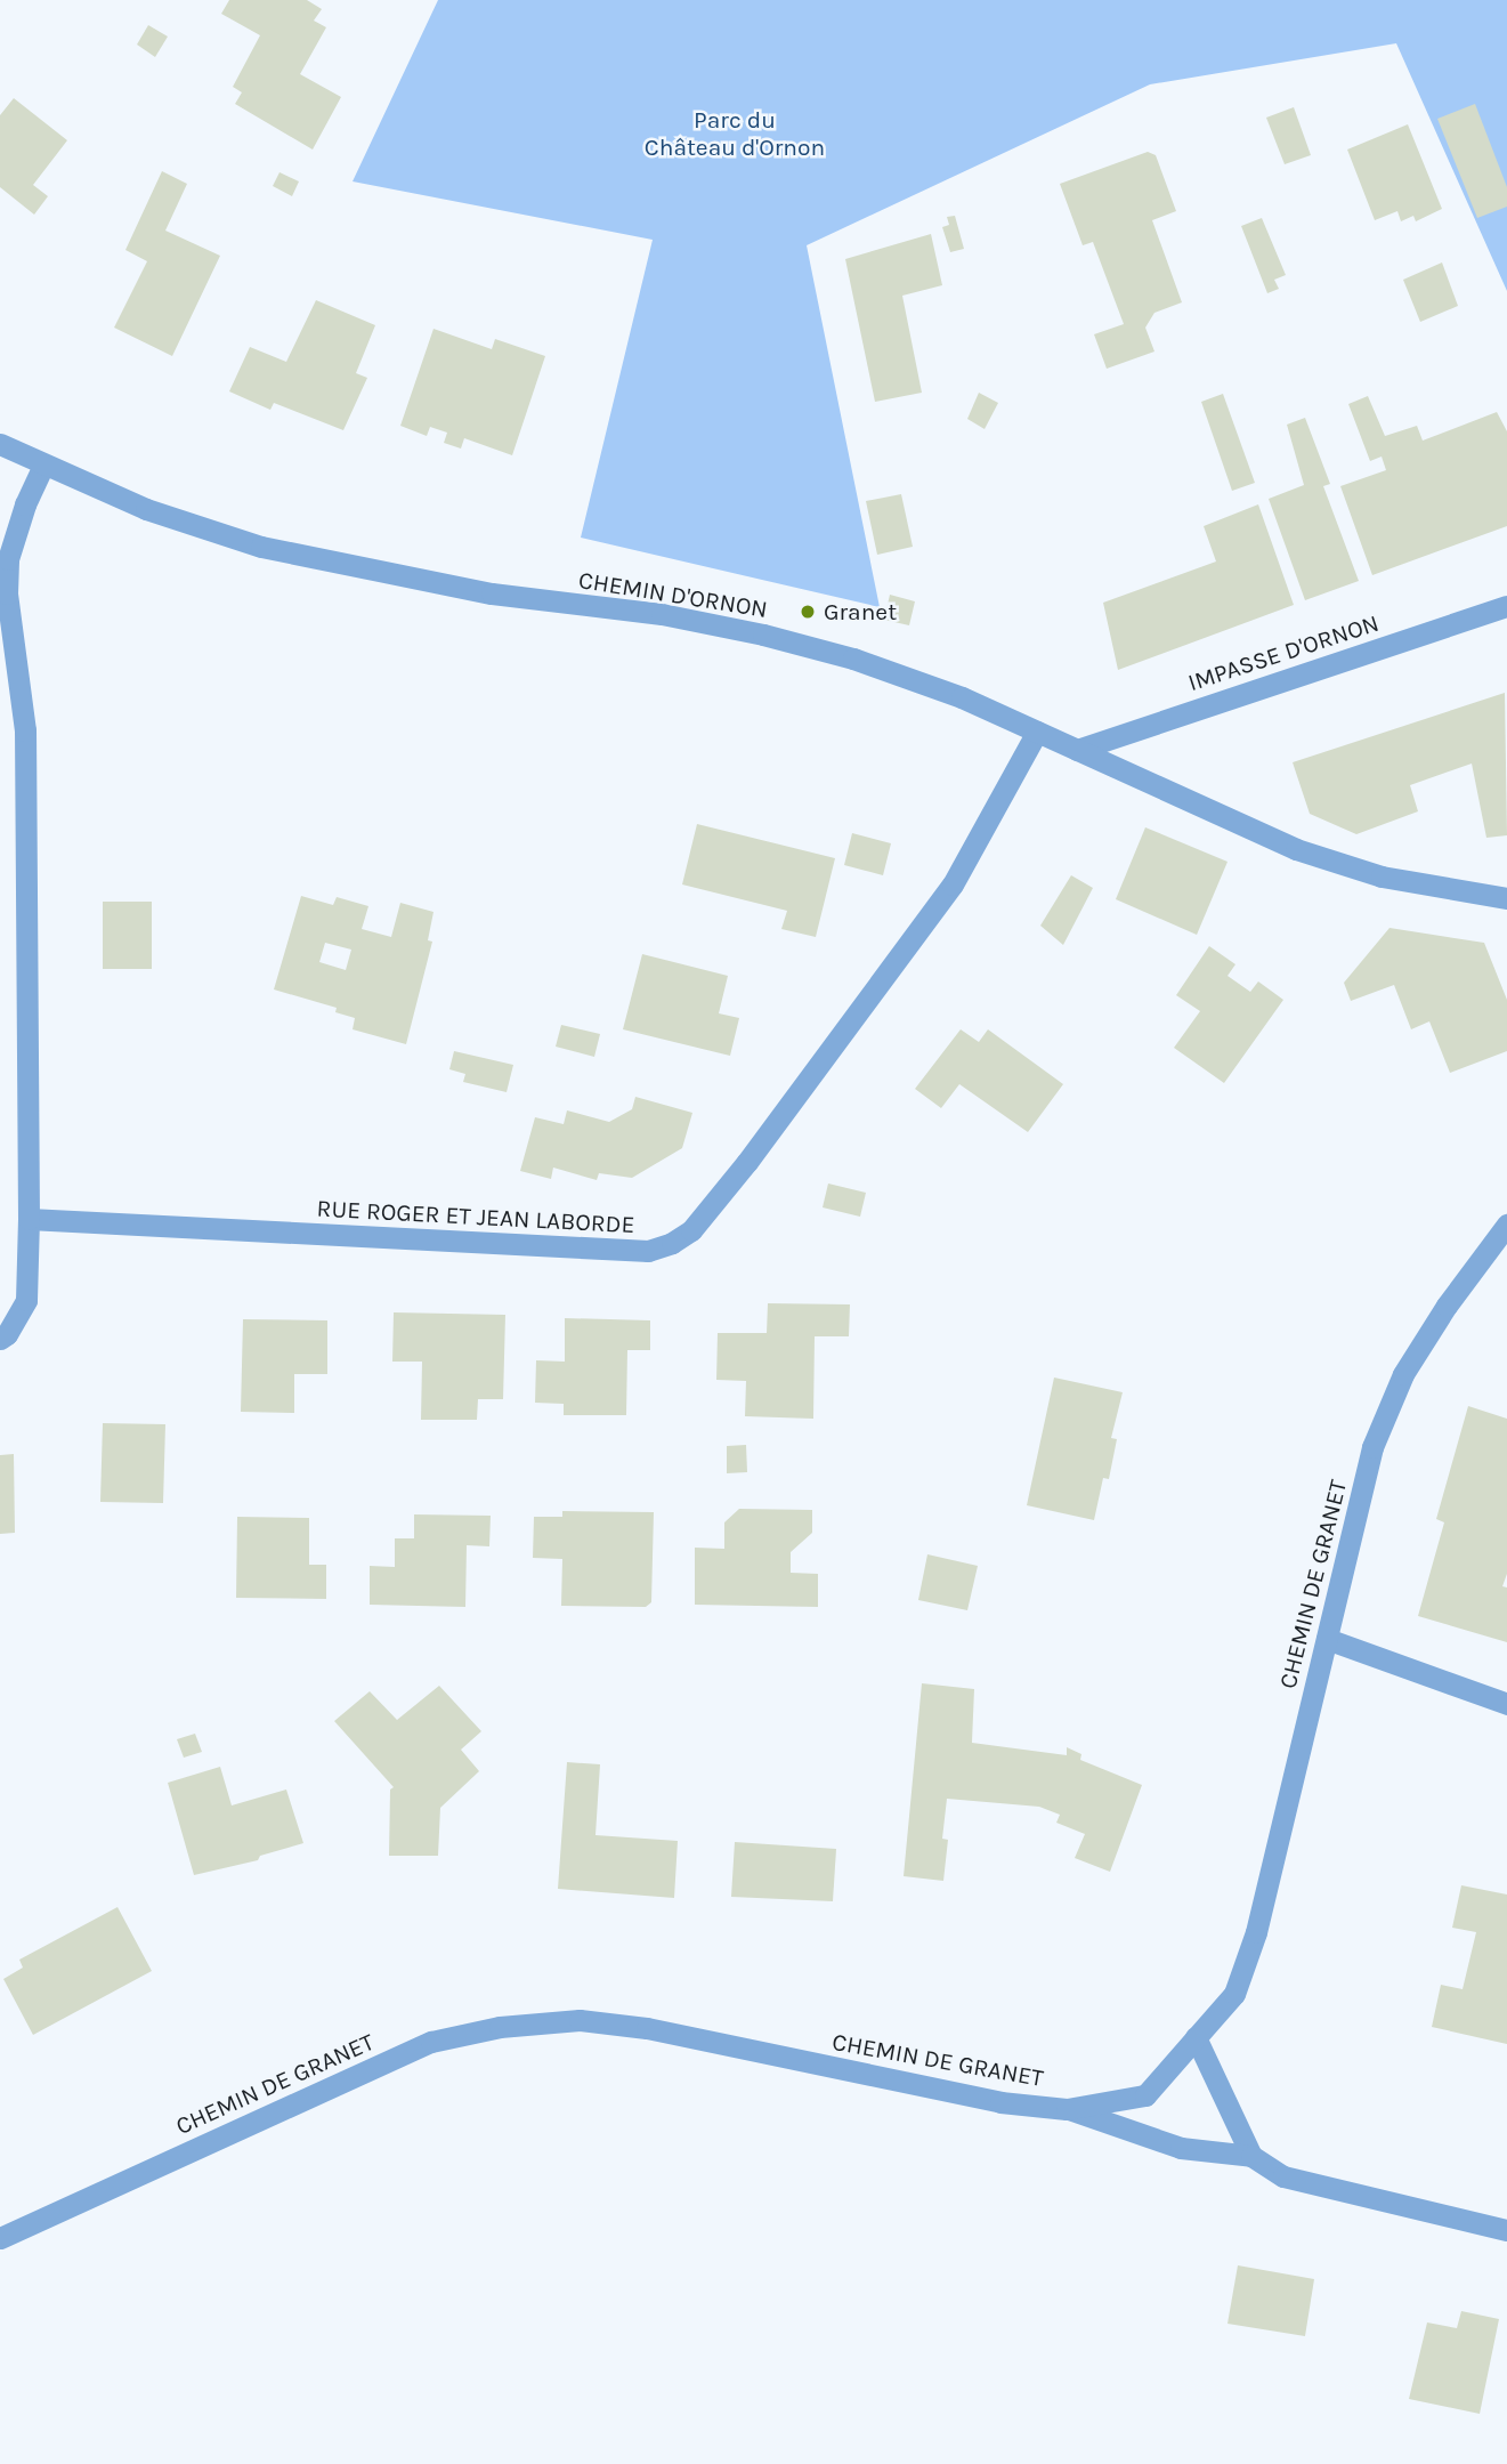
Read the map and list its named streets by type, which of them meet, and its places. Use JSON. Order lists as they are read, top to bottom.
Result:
{
  "streets": {
    "street": [
      "CHEMIN D'ORNON",
      "IMPASSE D'ORNON",
      "RUE ROGER ET JEAN LABORDE",
      "CHEMIN DE GRANET"
    ]
  },
  "crossings": [
    ["CHEMIN D'ORNON", "IMPASSE D'ORNON"],
    ["CHEMIN D'ORNON", "RUE ROGER ET JEAN LABORDE"]
  ],
  "parks": ["Parc du Château d'Ornon"],
  "places": ["Granet"]
}
